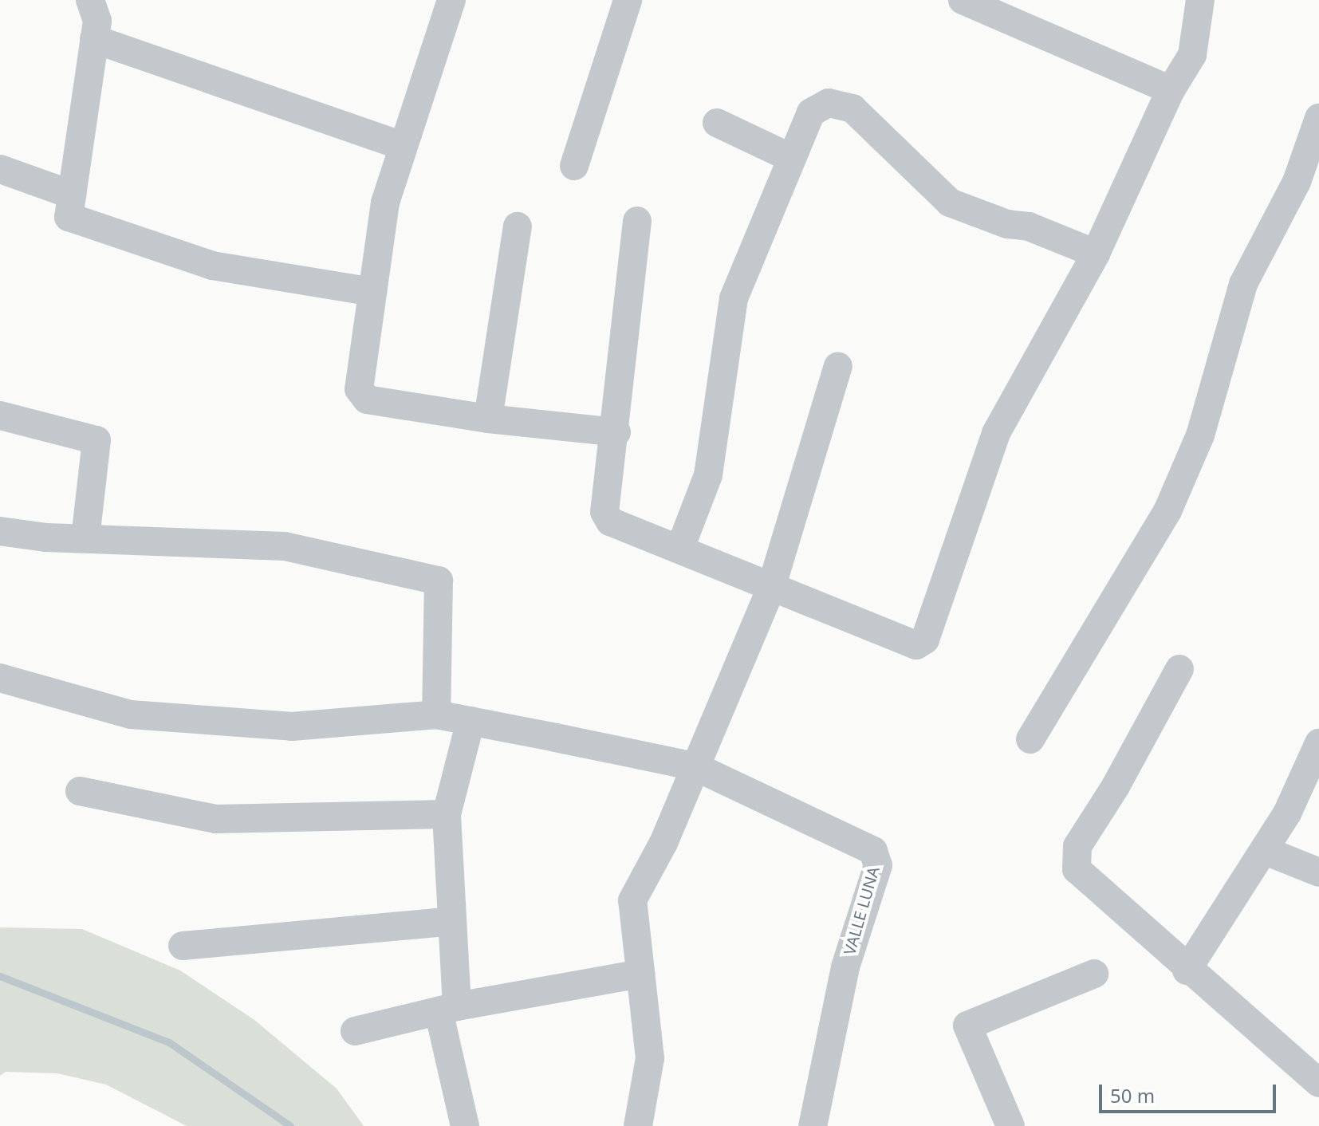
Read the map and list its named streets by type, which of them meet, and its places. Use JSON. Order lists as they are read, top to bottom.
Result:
{
  "streets": {
    "street": ["VALLE LUNA"]
  },
  "scale_bar": "50 m"
}
